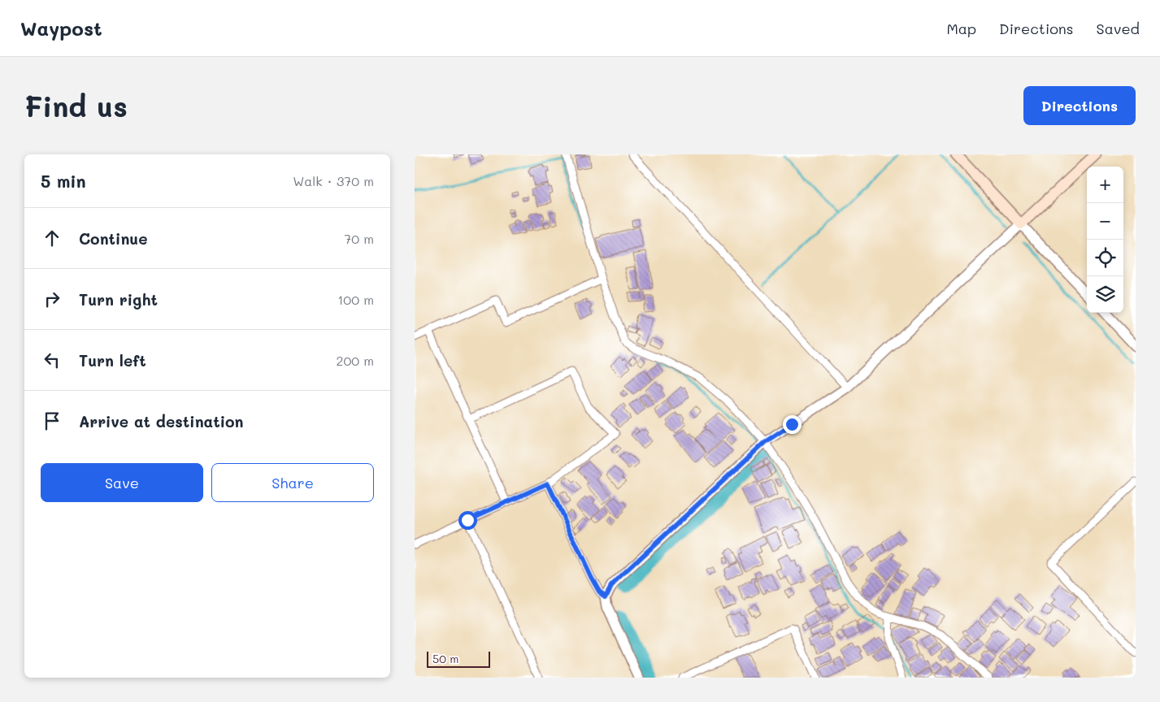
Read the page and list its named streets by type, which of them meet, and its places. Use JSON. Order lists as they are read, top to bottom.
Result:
{
  "scale_bar": "50 m",
  "page": {
    "header": "Waypost",
    "nav": ["Map", "Directions", "Saved"],
    "buttons": [
      "Directions",
      ["Save", "Share"]
    ],
    "title": "Find us",
    "heading": ["5 min", "Walk · 370 m"],
    "map_buttons": ["+", "−"],
    "list": [
      ["Continue", "70 m"],
      ["Turn right", "100 m"],
      ["Turn left", "200 m"],
      "Arrive at destination"
    ],
    "scale": "50 m"
  }
}
